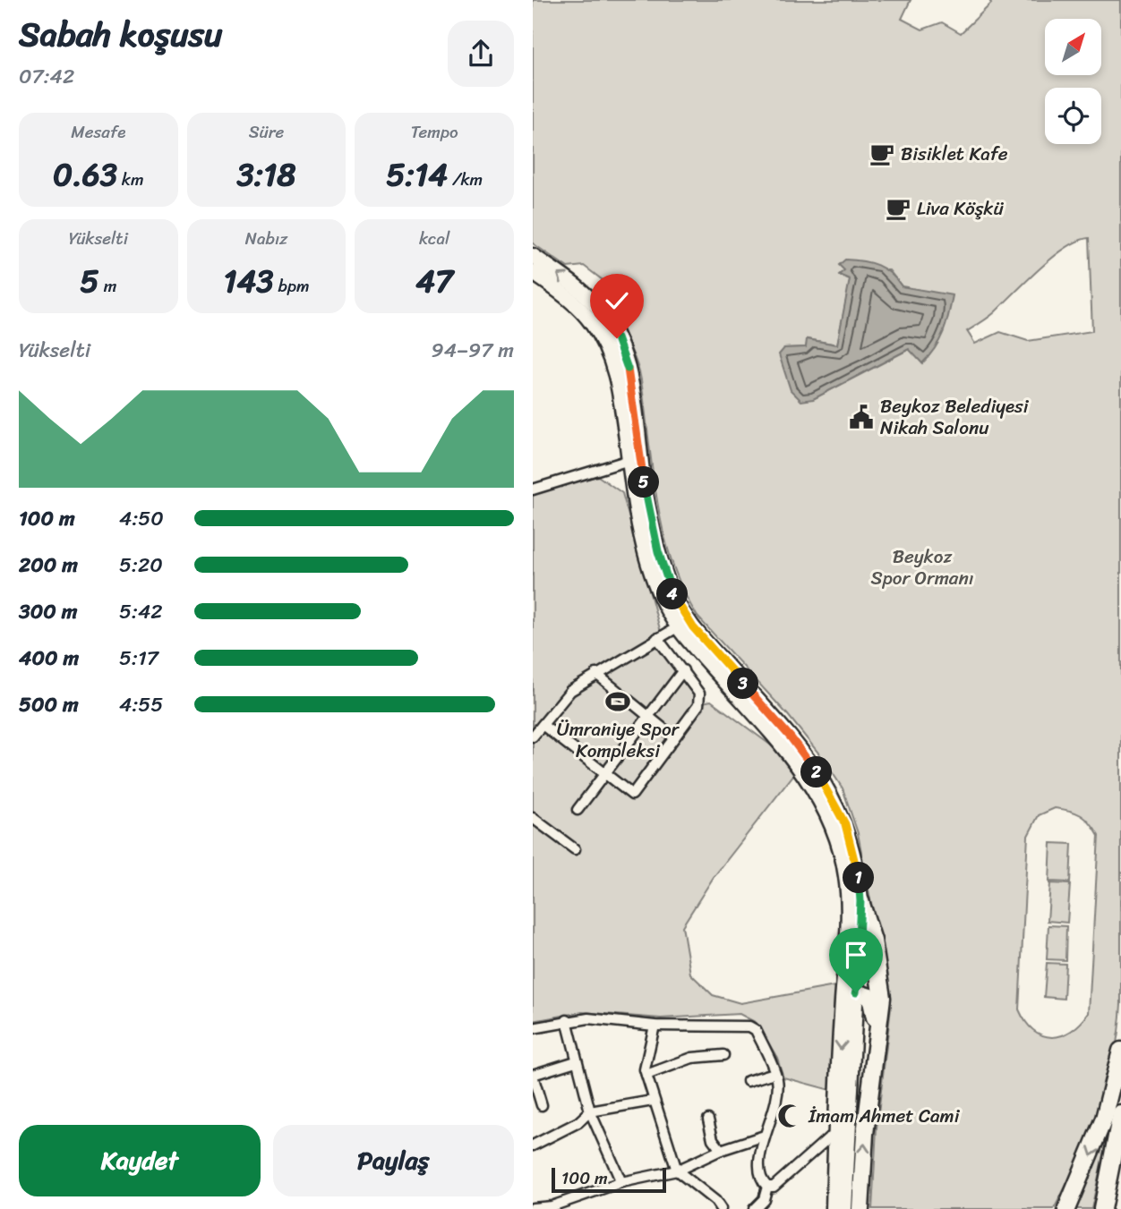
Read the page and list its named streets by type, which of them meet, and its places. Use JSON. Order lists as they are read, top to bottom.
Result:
{
  "parks": ["Beykoz Spor Ormanı"],
  "places": {
    "cafe": ["Bisiklet Kafe", "Liva Köşkü"],
    "public building": ["Beykoz Belediyesi Nikah Salonu"],
    "sports": ["Ümraniye Spor Kompleksi"],
    "mosque": ["İmam Ahmet Cami"]
  },
  "scale_bar": "100 m",
  "north": "top right",
  "page": {
    "heading": ["Sabah koşusu", "07:42"],
    "stats": [
      ["Mesafe", "0.63 km"],
      ["Süre", "3:18"],
      ["Tempo", "5:14 /km"],
      ["Yükselti", "5 m"],
      ["Nabız", "143 bpm"],
      ["kcal", "47"]
    ],
    "chart": ["Yükselti", "94–97 m"],
    "pins": [
      "5",
      "4",
      "3",
      "2",
      "1"
    ],
    "list": [
      {
        "name": "100 m",
        "note": "4:50"
      },
      {
        "name": "200 m",
        "note": "5:20"
      },
      {
        "name": "300 m",
        "note": "5:42"
      },
      {
        "name": "400 m",
        "note": "5:17"
      },
      {
        "name": "500 m",
        "note": "4:55"
      }
    ],
    "buttons": ["Kaydet", "Paylaş"],
    "scale": "100 m"
  }
}
